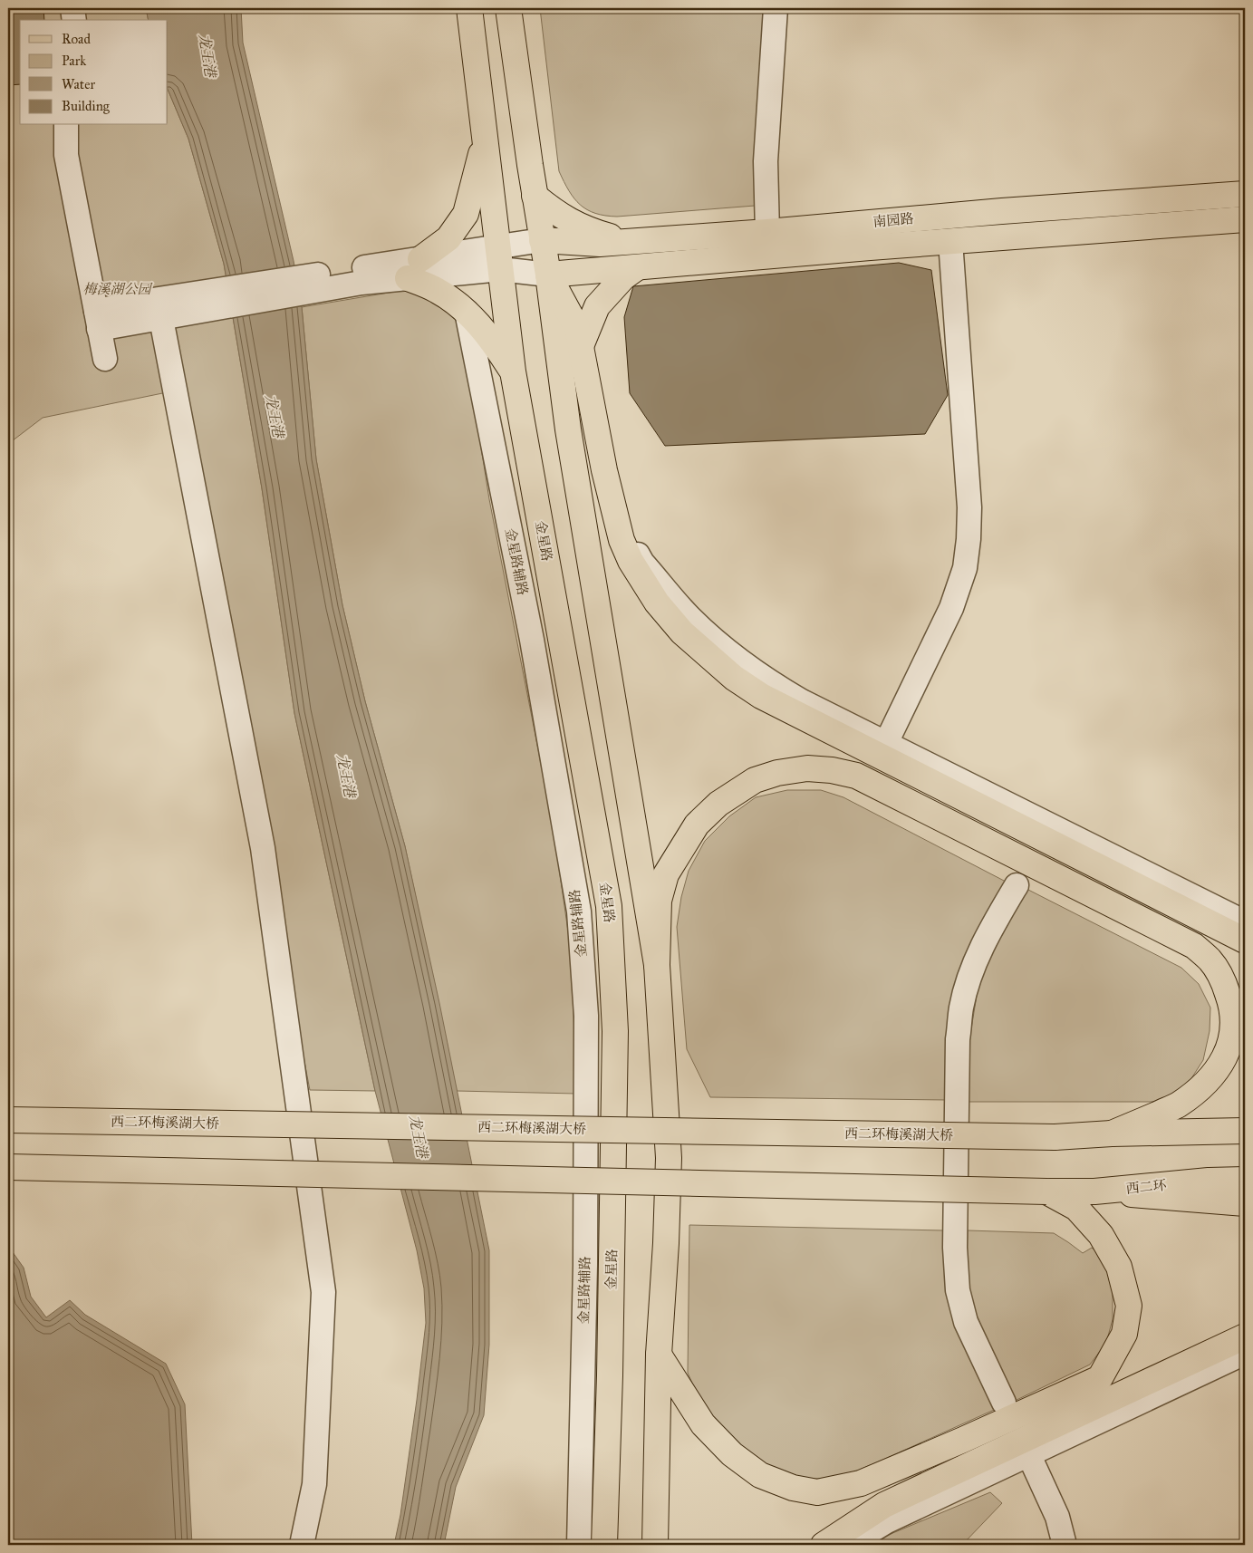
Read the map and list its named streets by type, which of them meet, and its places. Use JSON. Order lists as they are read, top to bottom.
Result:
{
  "streets": {
    "main road": [
      "南园路",
      "金星路",
      "西二环梅溪湖大桥",
      "西二环"
    ],
    "street": ["金星路辅路"]
  },
  "water": ["龙王港"],
  "parks": ["梅溪湖公园"],
  "legend": [
    "Road",
    "Park",
    "Water",
    "Building"
  ]
}
